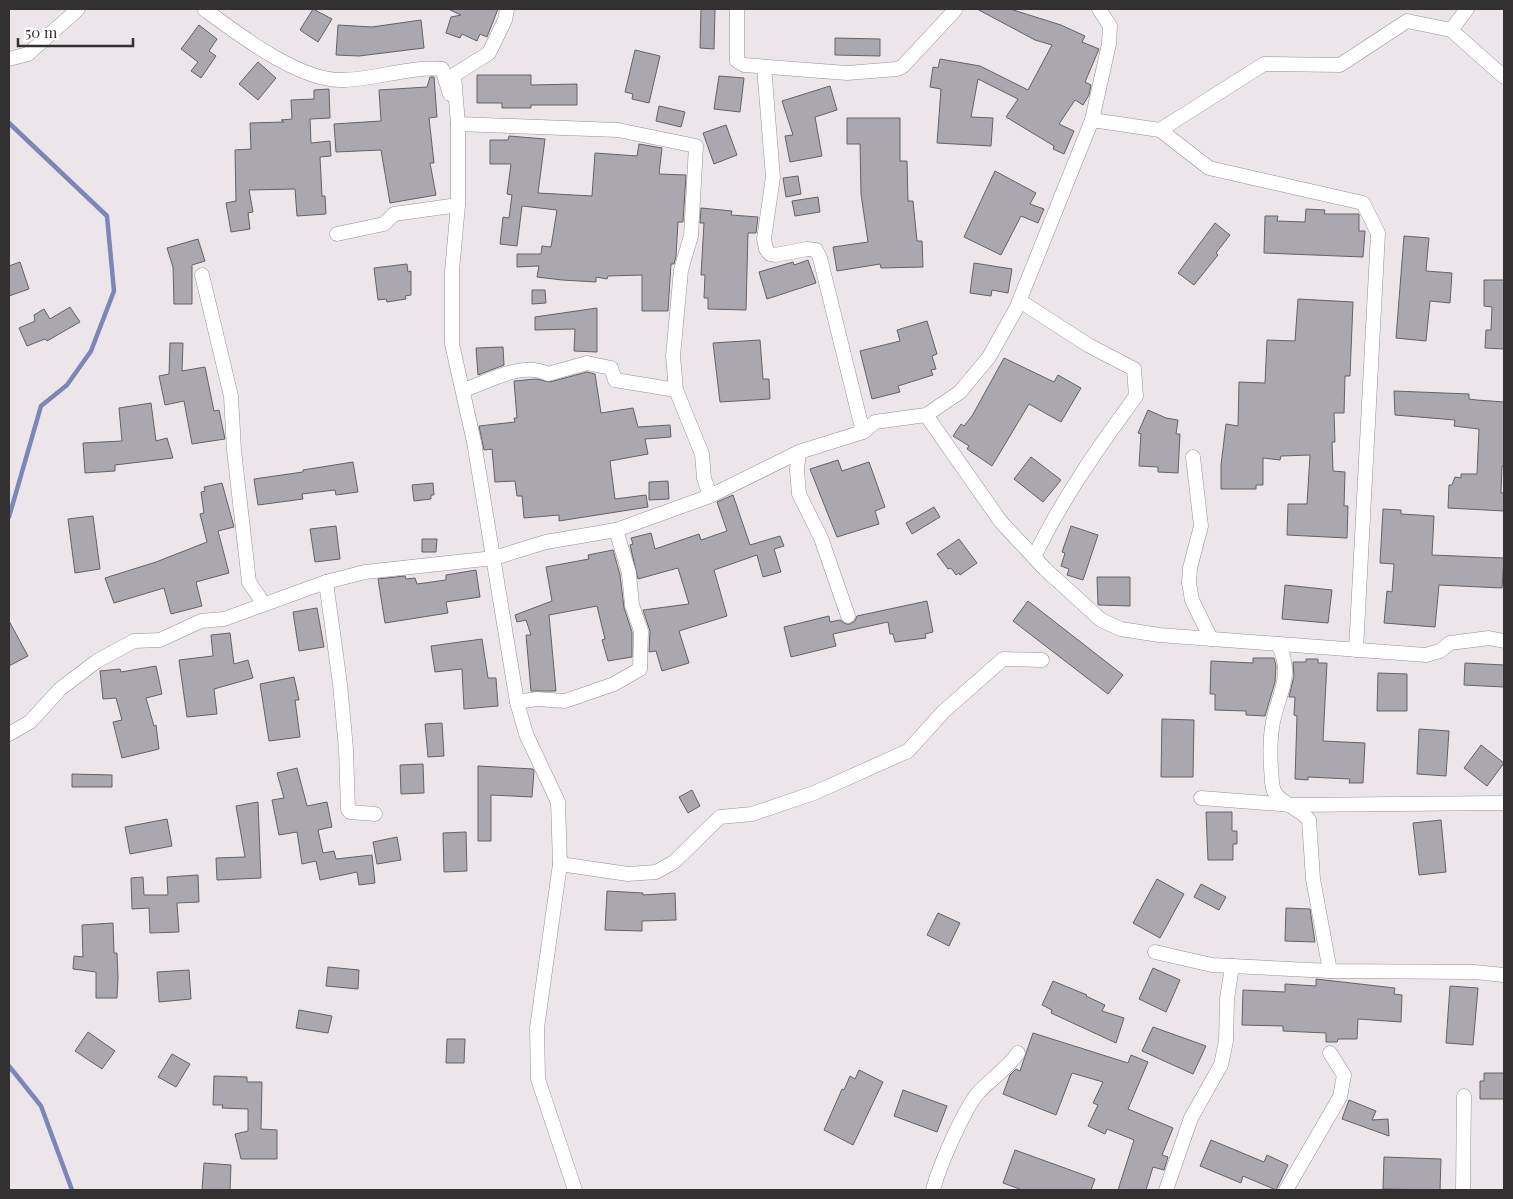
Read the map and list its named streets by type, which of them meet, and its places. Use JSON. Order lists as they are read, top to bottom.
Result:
{
  "scale_bar": "50 m"
}
